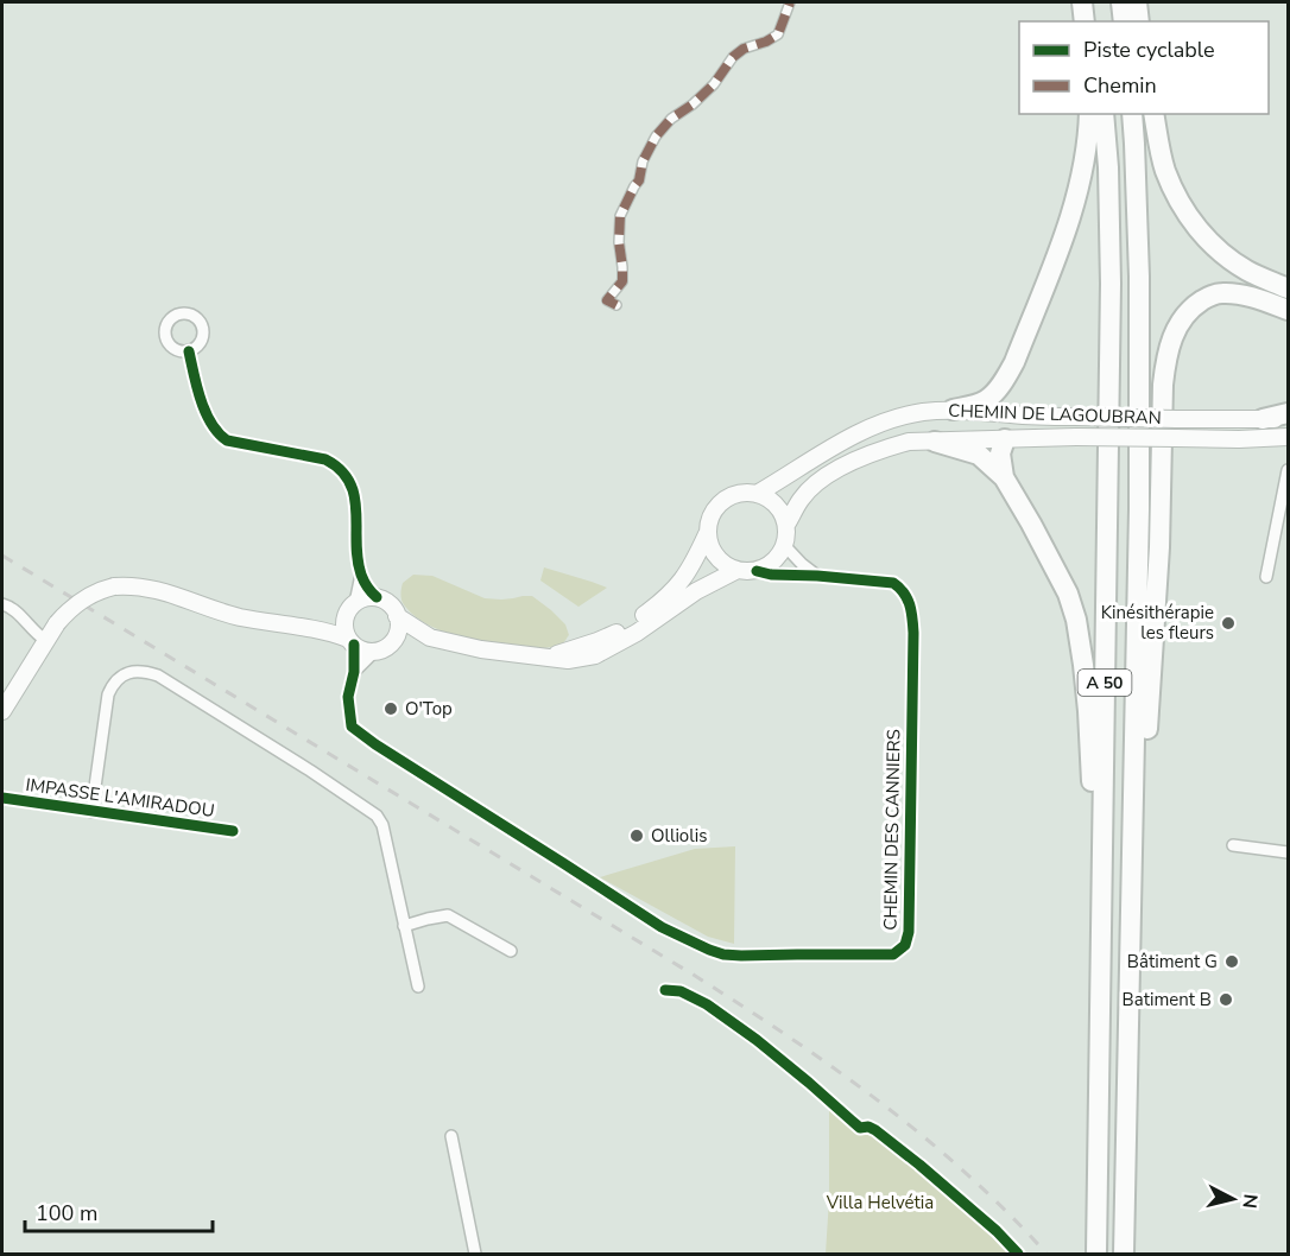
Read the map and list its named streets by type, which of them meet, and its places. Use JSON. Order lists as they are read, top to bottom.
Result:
{
  "streets": {
    "highway": ["A 50"],
    "main road": ["CHEMIN DE LAGOUBRAN"],
    "street": ["IMPASSE L'AMIRADOU", "CHEMIN DES CANNIERS"]
  },
  "crossings": [
    ["CHEMIN DE LAGOUBRAN", "CHEMIN DES CANNIERS"]
  ],
  "parks": ["Villa Helvétia"],
  "places": [
    "Kinésithérapie les fleurs",
    "O'Top",
    "Olliolis",
    "Bâtiment G",
    "Batiment B"
  ],
  "legend": ["Piste cyclable", "Chemin"],
  "scale_bar": "100 m",
  "north": "right"
}
